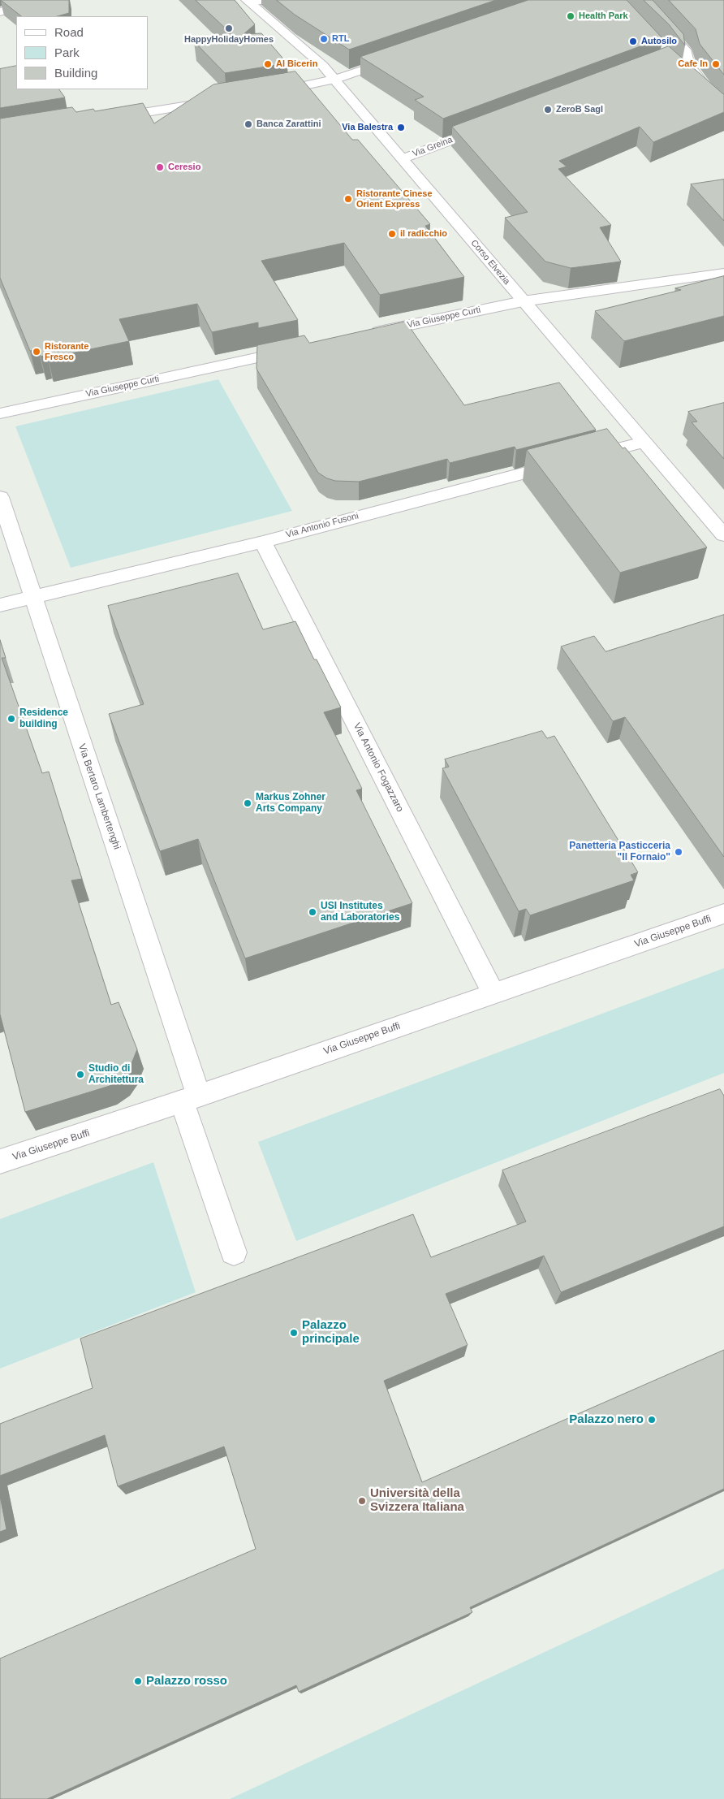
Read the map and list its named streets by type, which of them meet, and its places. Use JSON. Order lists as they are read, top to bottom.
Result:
{
  "streets": {
    "street": [
      "Via Greina",
      "Corso Elvezia",
      "Via Giuseppe Curti",
      "Via Antonio Fusoni",
      "Via Antonio Fogazzaro",
      "Via Bertaro Lambertenghi",
      "Via Giuseppe Buffi"
    ]
  },
  "crossings": [
    ["Via Greina", "Corso Elvezia"],
    ["Corso Elvezia", "Via Giuseppe Curti"],
    ["Corso Elvezia", "Via Antonio Fusoni"],
    ["Via Antonio Fusoni", "Via Antonio Fogazzaro"],
    ["Via Antonio Fusoni", "Via Bertaro Lambertenghi"],
    ["Via Antonio Fogazzaro", "Via Giuseppe Buffi"],
    ["Via Bertaro Lambertenghi", "Via Giuseppe Buffi"]
  ],
  "places": [
    "Health Park",
    "HappyHolidayHomes",
    "RTL",
    "Autosilo",
    "Al Bicerin",
    "Cafe In",
    "ZeroB Sagl",
    "Banca Zarattini",
    "Via Balestra",
    "Ceresio",
    "Ristorante Cinese Orient Express",
    "il radicchio",
    "Ristorante Fresco",
    "Residence building",
    "Markus Zohner Arts Company",
    "Panetteria Pasticceria \"Il Fornaio\"",
    "USI Institutes and Laboratories",
    "Studio di Architettura",
    "Palazzo principale",
    "Palazzo nero",
    "Università della Svizzera Italiana",
    "Palazzo rosso"
  ],
  "legend": ["Road", "Park", "Building"]
}
